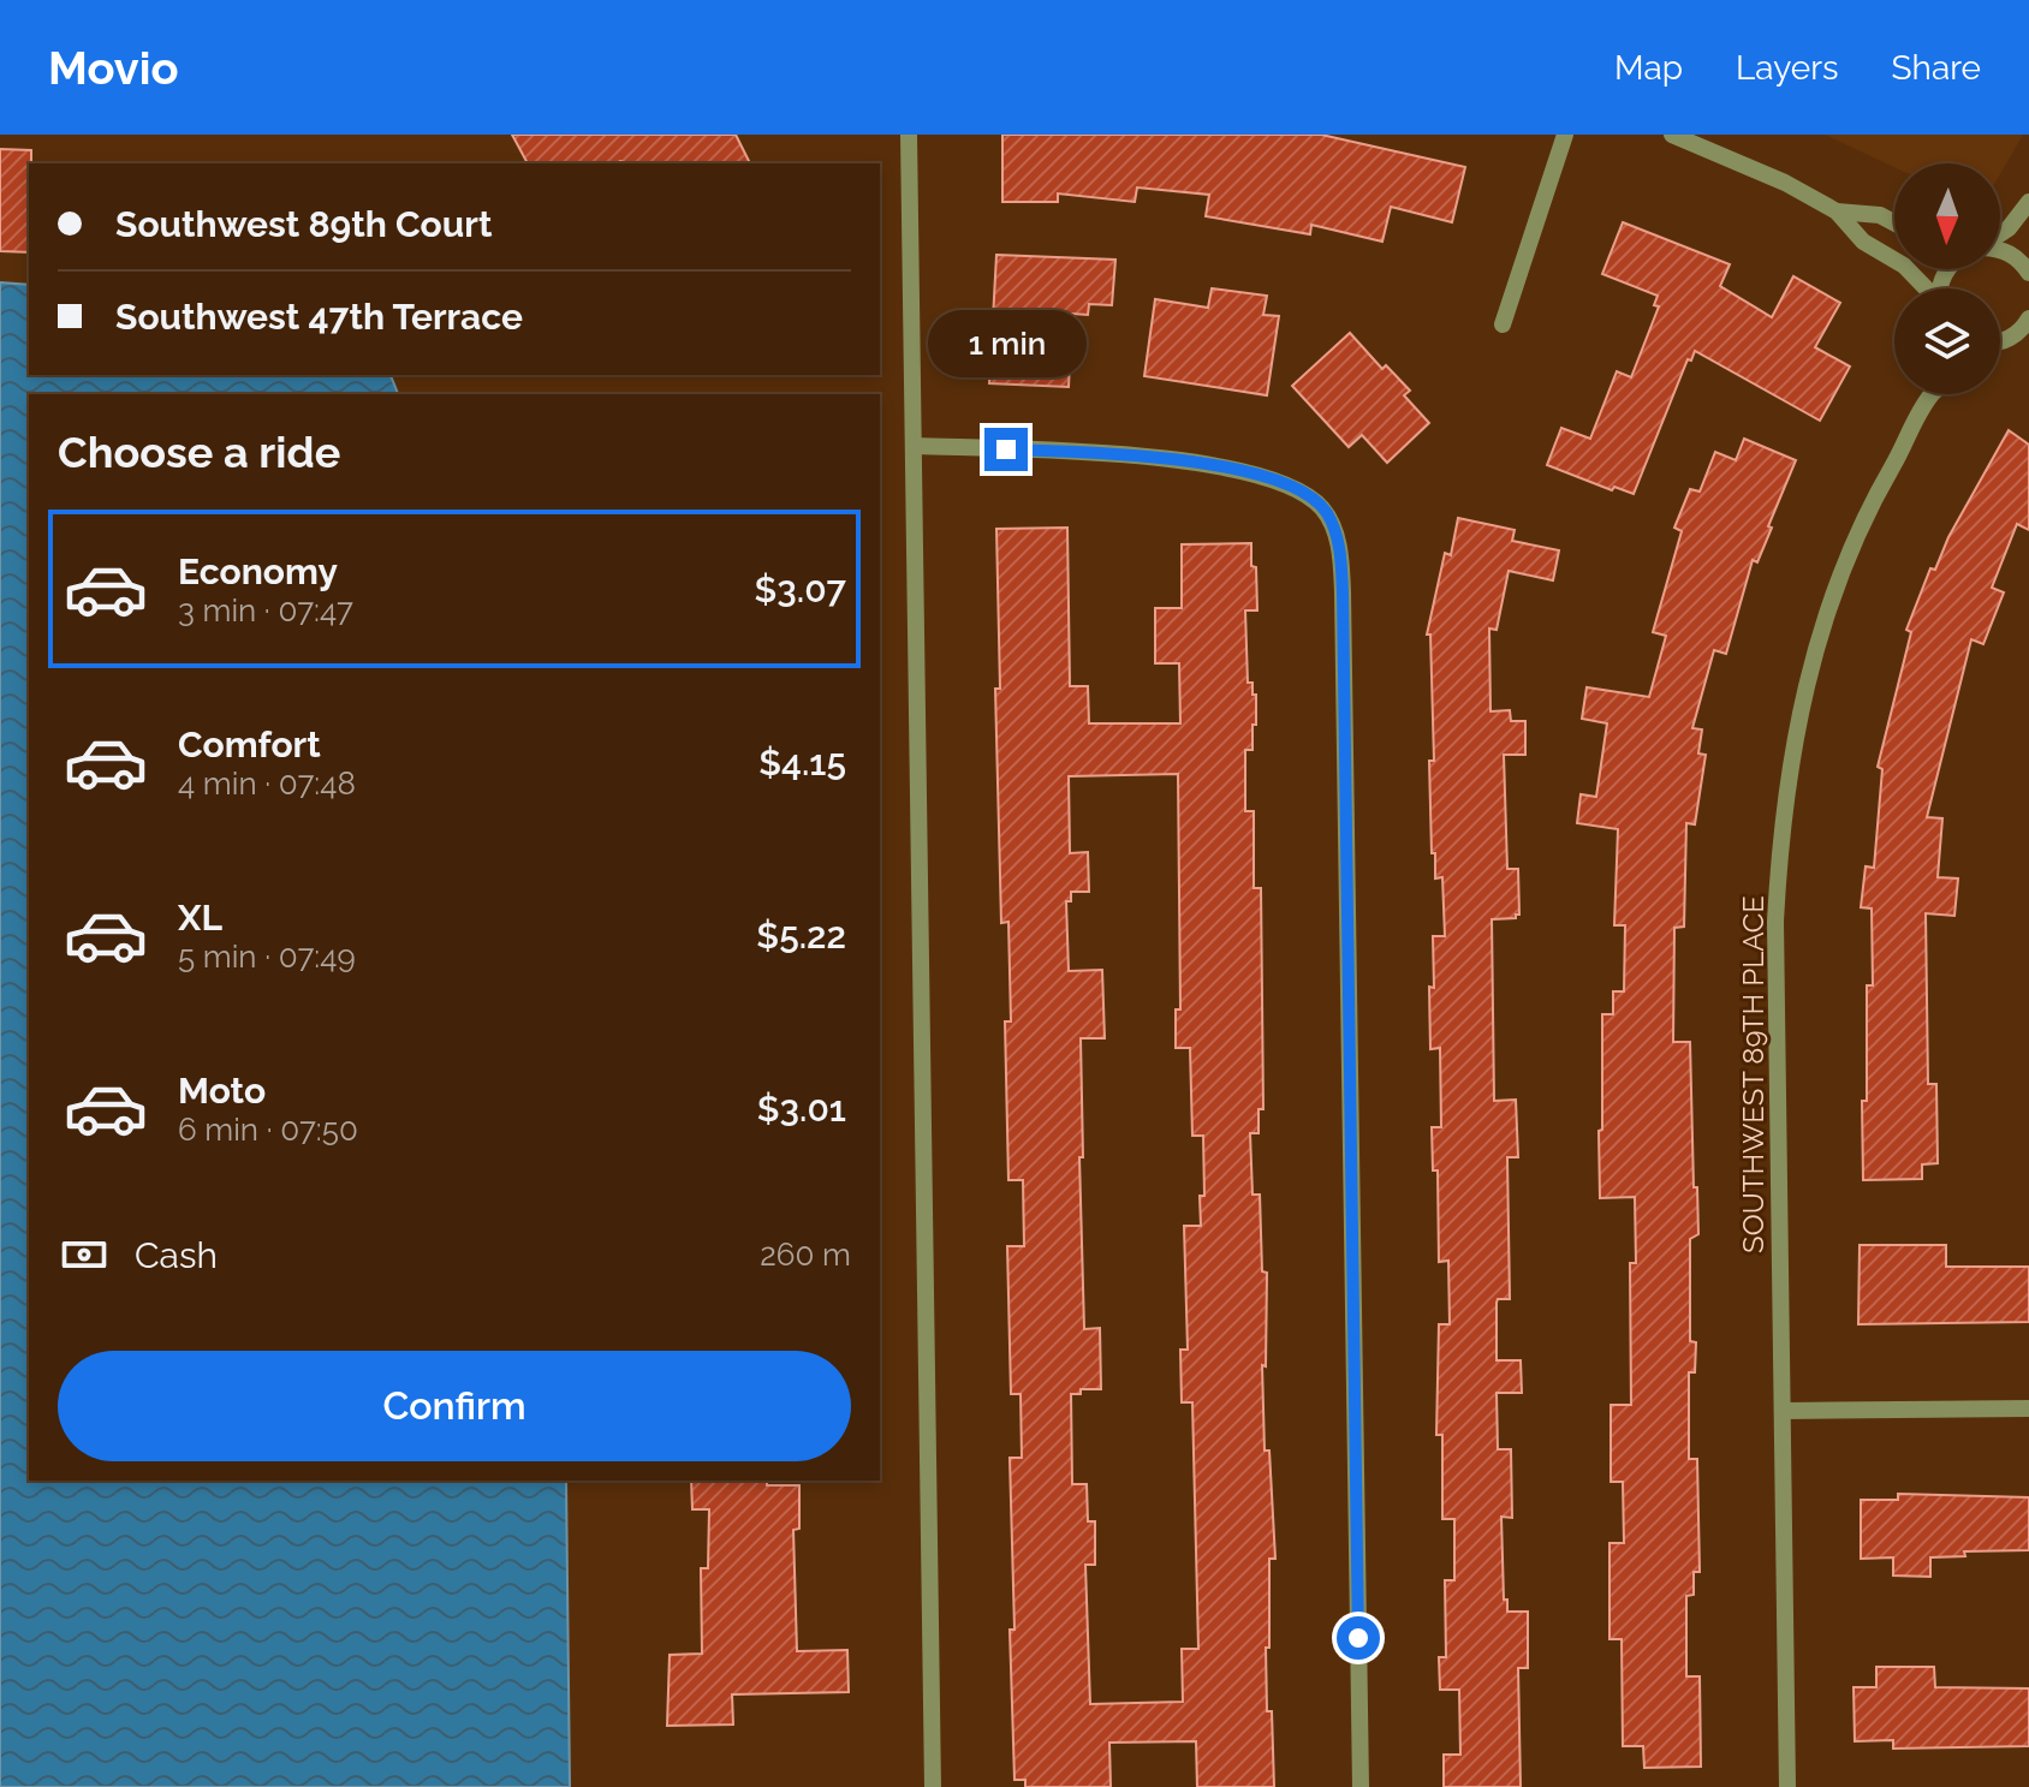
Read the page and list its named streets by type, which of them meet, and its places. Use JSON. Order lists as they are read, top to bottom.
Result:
{
  "streets": {
    "street": ["SOUTHWEST 89TH PLACE"]
  },
  "north": "bottom",
  "page": {
    "header": "Movio",
    "nav": ["Map", "Layers", "Share"],
    "banner": ["Southwest 89th Court", "Southwest 47th Terrace"],
    "bubble": "1 min",
    "heading": "Choose a ride",
    "list": [
      {
        "name": "Economy",
        "note": "3 min · 07:47",
        "value": "$3.07"
      },
      {
        "name": "Comfort",
        "note": "4 min · 07:48",
        "value": "$4.15"
      },
      {
        "name": "XL",
        "note": "5 min · 07:49",
        "value": "$5.22"
      },
      {
        "name": "Moto",
        "note": "6 min · 07:50",
        "value": "$3.01"
      }
    ],
    "pay": ["Cash", "260 m"],
    "buttons": "Confirm"
  }
}
